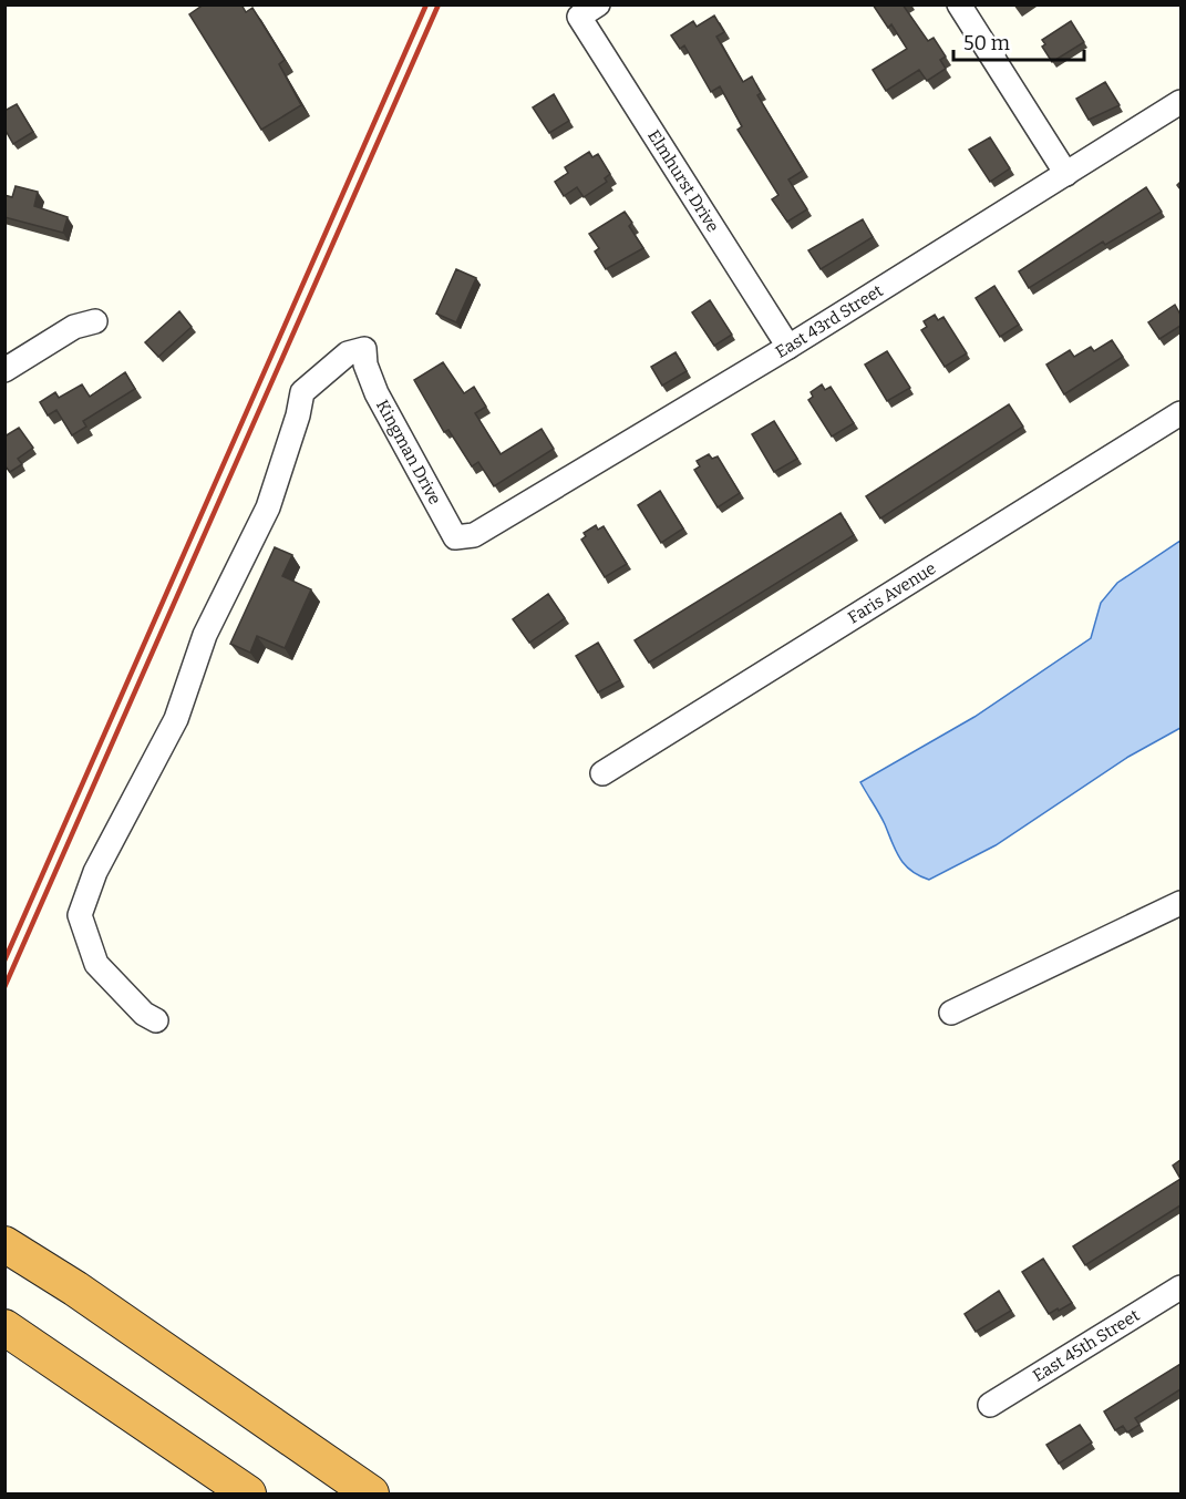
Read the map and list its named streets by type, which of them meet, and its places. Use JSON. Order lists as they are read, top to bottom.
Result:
{
  "streets": {
    "street": [
      "Elmhurst Drive",
      "East 43rd Street",
      "Kingman Drive",
      "Faris Avenue",
      "East 45th Street"
    ]
  },
  "crossings": [
    ["Elmhurst Drive", "East 43rd Street"],
    ["East 43rd Street", "Kingman Drive"]
  ],
  "scale_bar": "50 m"
}
